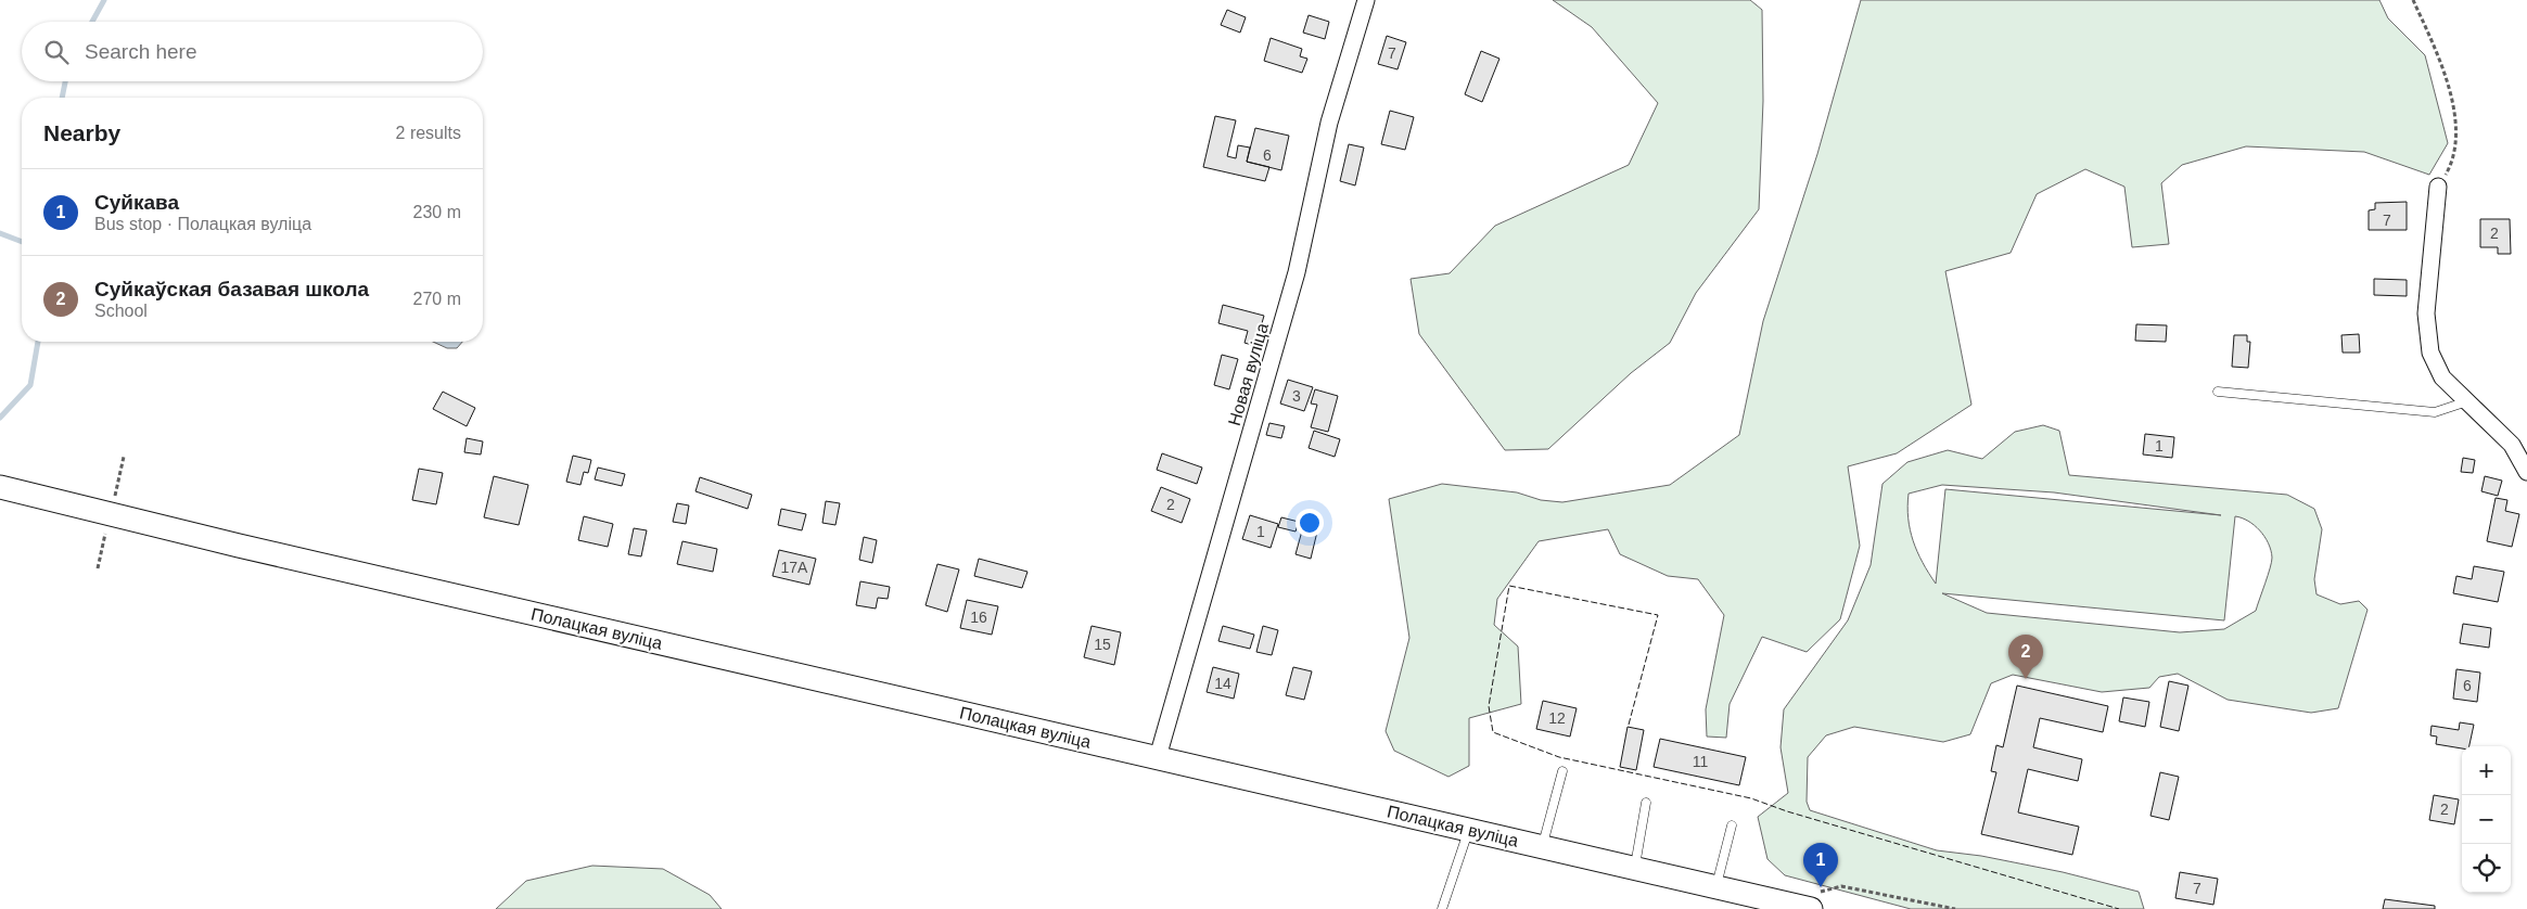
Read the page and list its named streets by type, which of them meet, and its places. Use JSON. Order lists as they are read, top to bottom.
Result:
{
  "streets": {
    "main road": ["Полацкая вуліца"],
    "street": ["Новая вуліца"]
  },
  "crossings": [
    ["Новая вуліца", "Полацкая вуліца"]
  ],
  "house_numbers": [
    "7",
    "6",
    "7",
    "2",
    "3",
    "1",
    "2",
    "1",
    "17А",
    "16",
    "15",
    "14",
    "6",
    "12",
    "11",
    "2",
    "7"
  ],
  "page": {
    "search": "Search here",
    "heading": ["Nearby", "2 results"],
    "list": [
      {
        "mark": "1",
        "name": "Суйкава",
        "note": "Bus stop · Полацкая вуліца",
        "value": "230 m"
      },
      {
        "mark": "2",
        "name": "Суйкаўская базавая школа",
        "note": "School",
        "value": "270 m"
      }
    ],
    "pins": ["2", "1"],
    "map_buttons": ["+", "−"]
  }
}
